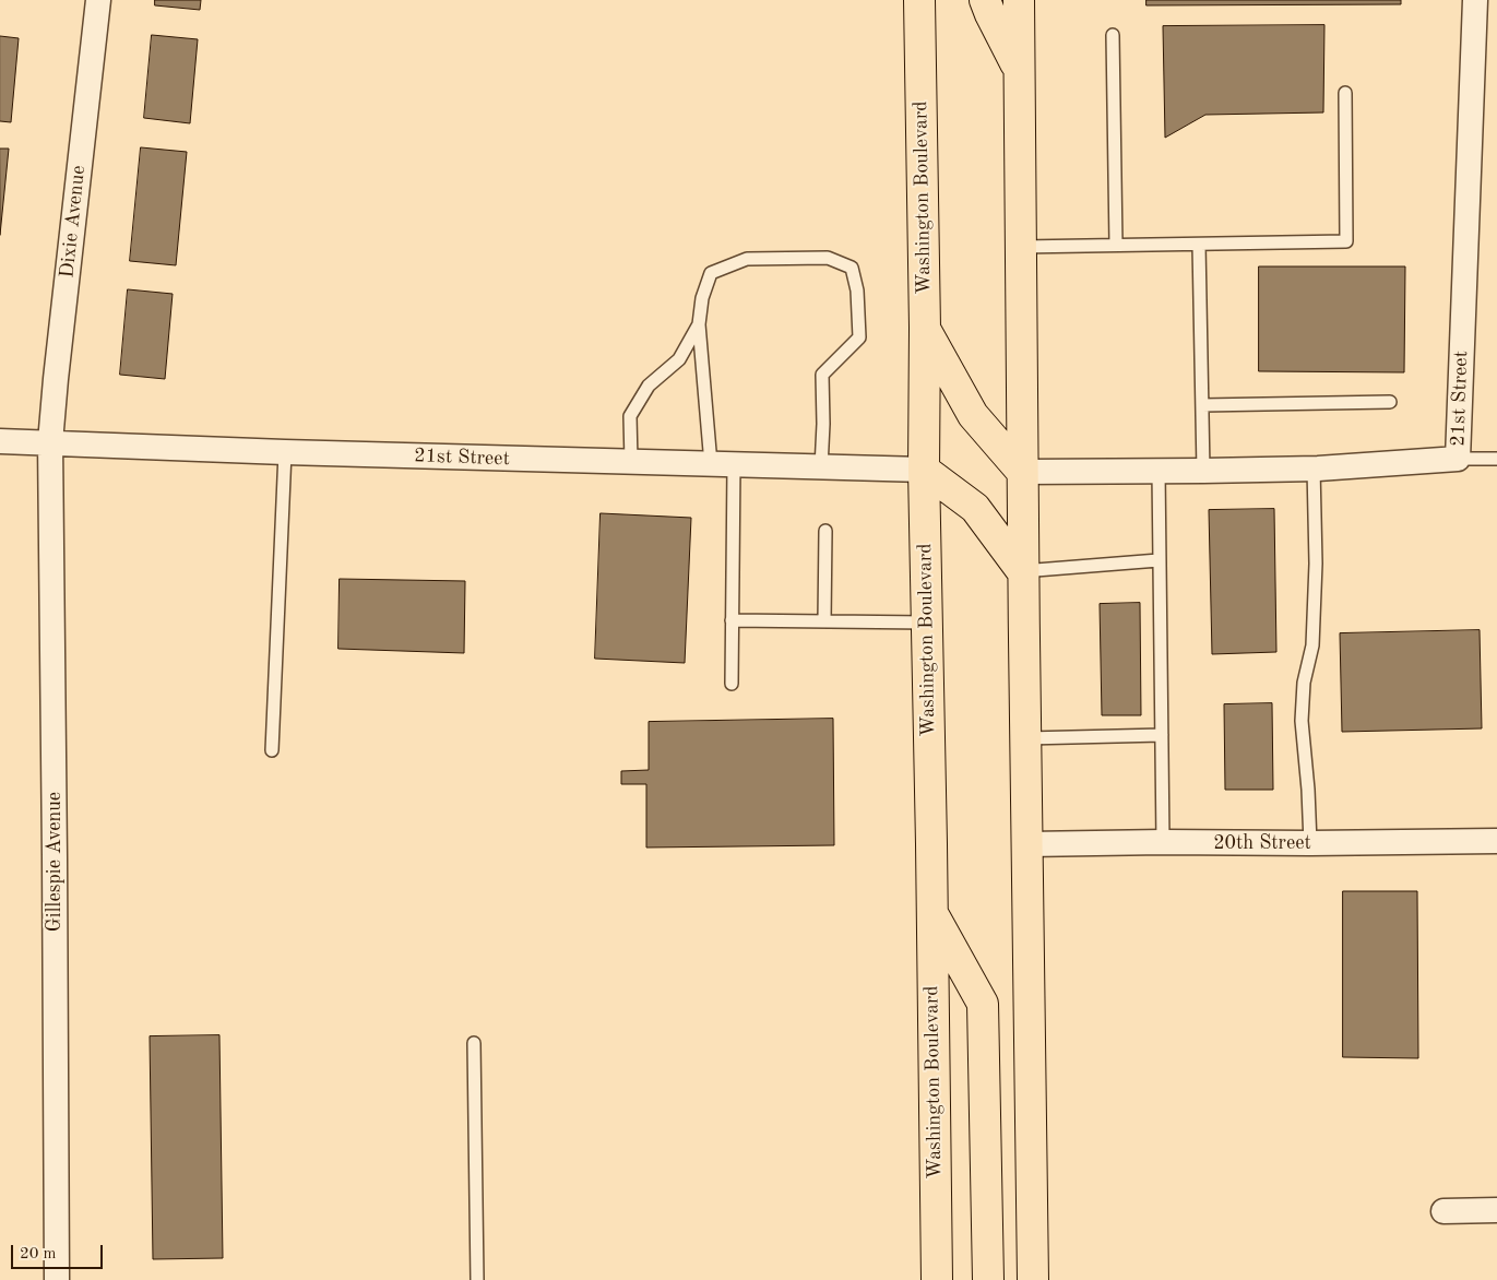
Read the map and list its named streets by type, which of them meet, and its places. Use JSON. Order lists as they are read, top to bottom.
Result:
{
  "streets": {
    "main road": ["Washington Boulevard"],
    "street": [
      "Dixie Avenue",
      "21st Street",
      "20th Street",
      "Gillespie Avenue"
    ]
  },
  "crossings": [
    ["Washington Boulevard", "21st Street"],
    ["Dixie Avenue", "21st Street"],
    ["Dixie Avenue", "Gillespie Avenue"],
    ["21st Street", "Gillespie Avenue"]
  ],
  "scale_bar": "20 m"
}
